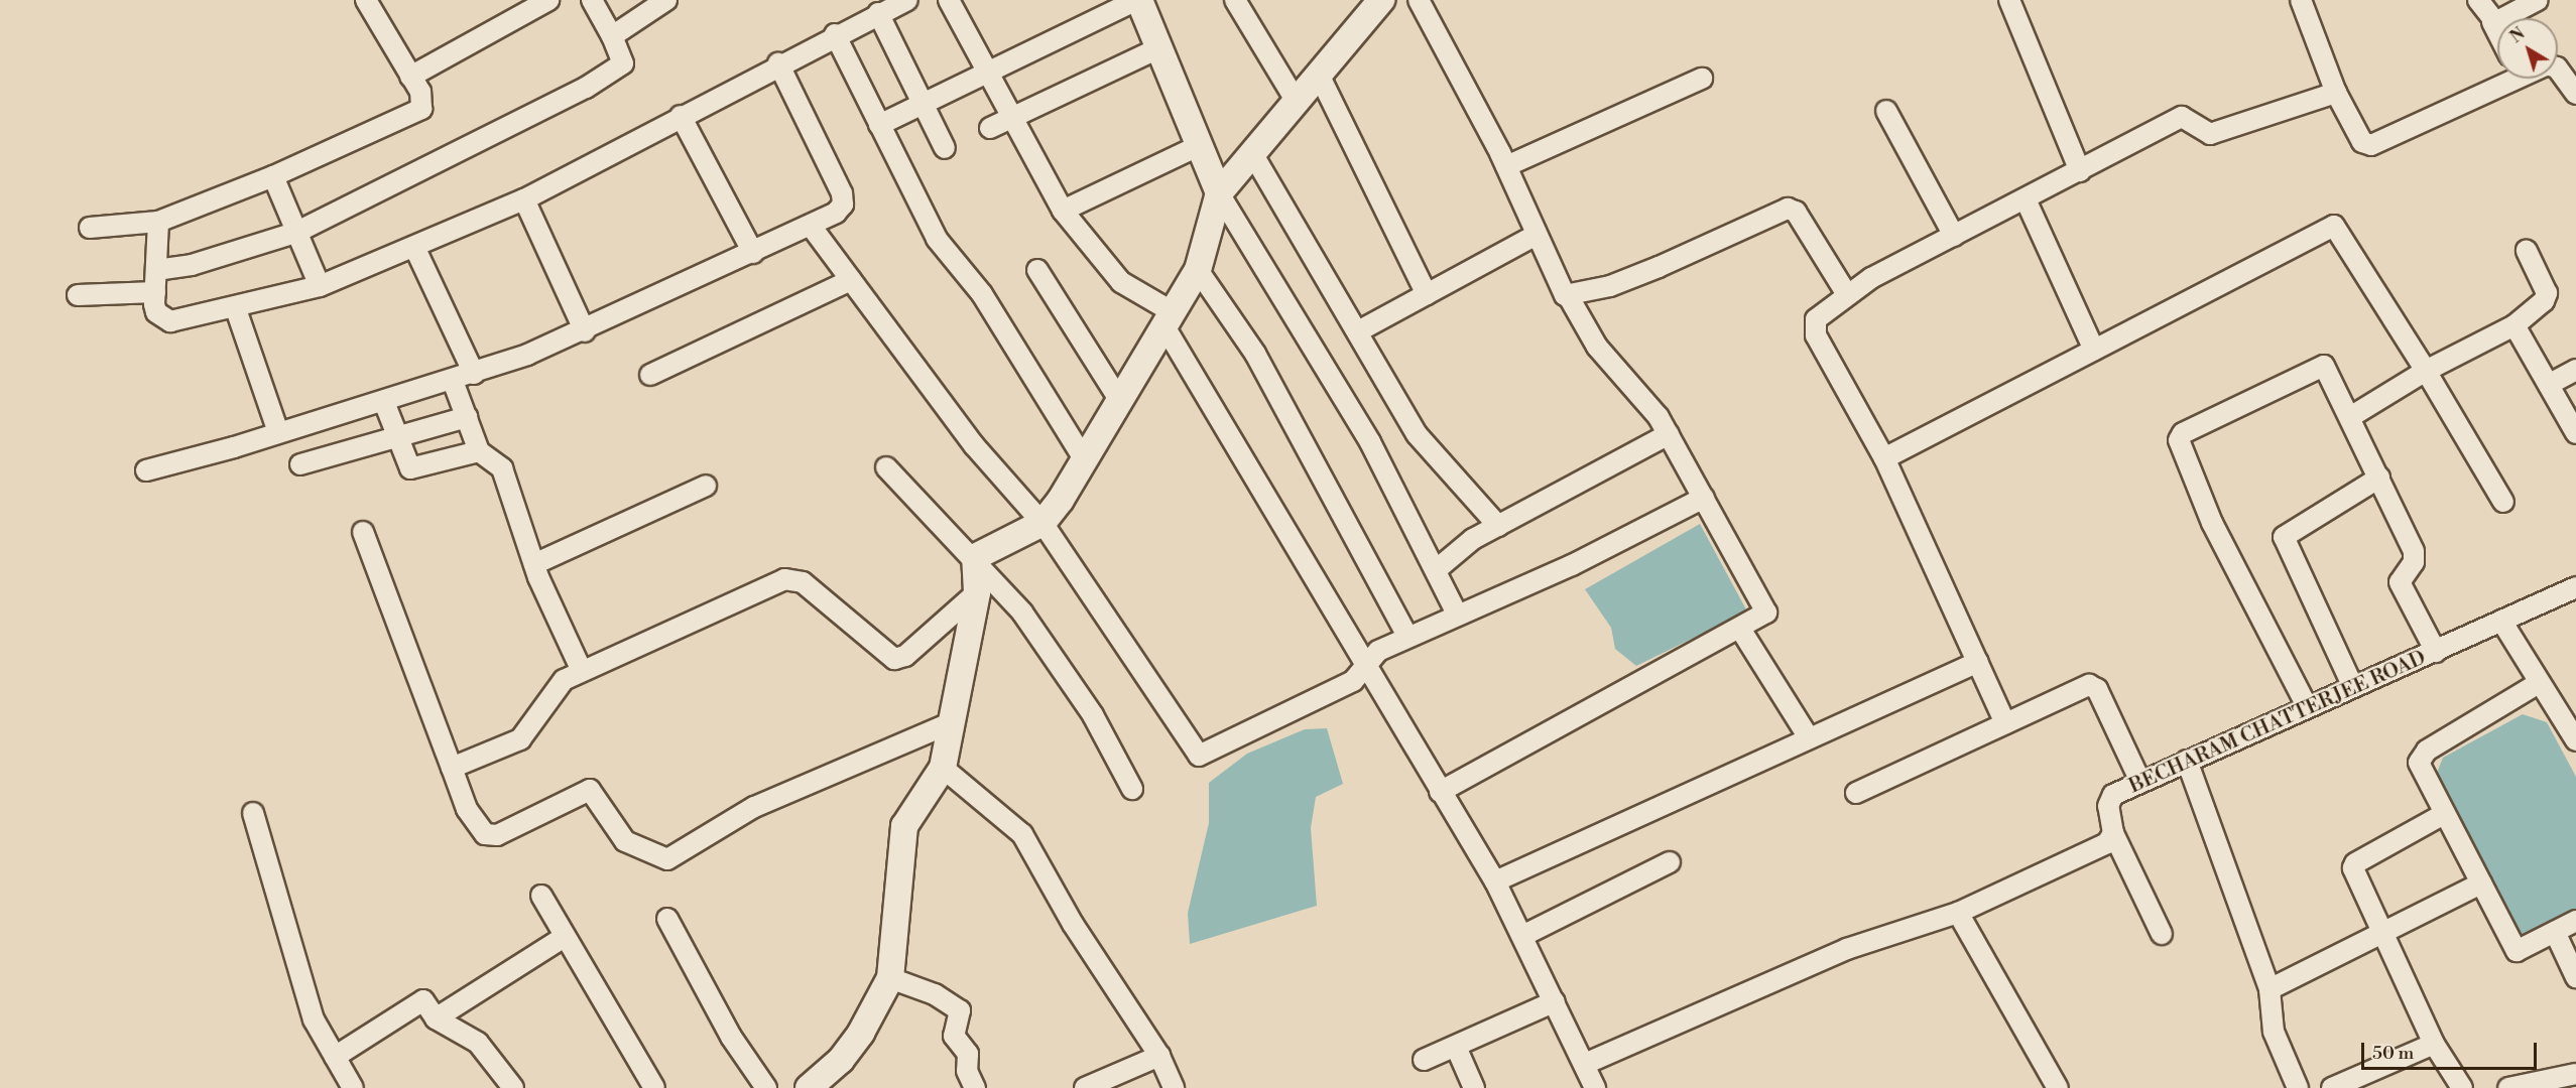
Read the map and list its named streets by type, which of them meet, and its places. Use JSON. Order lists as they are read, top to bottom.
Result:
{
  "streets": {
    "street": ["BECHARAM CHATTERJEE ROAD"]
  },
  "scale_bar": "50 m",
  "north": "top left"
}
